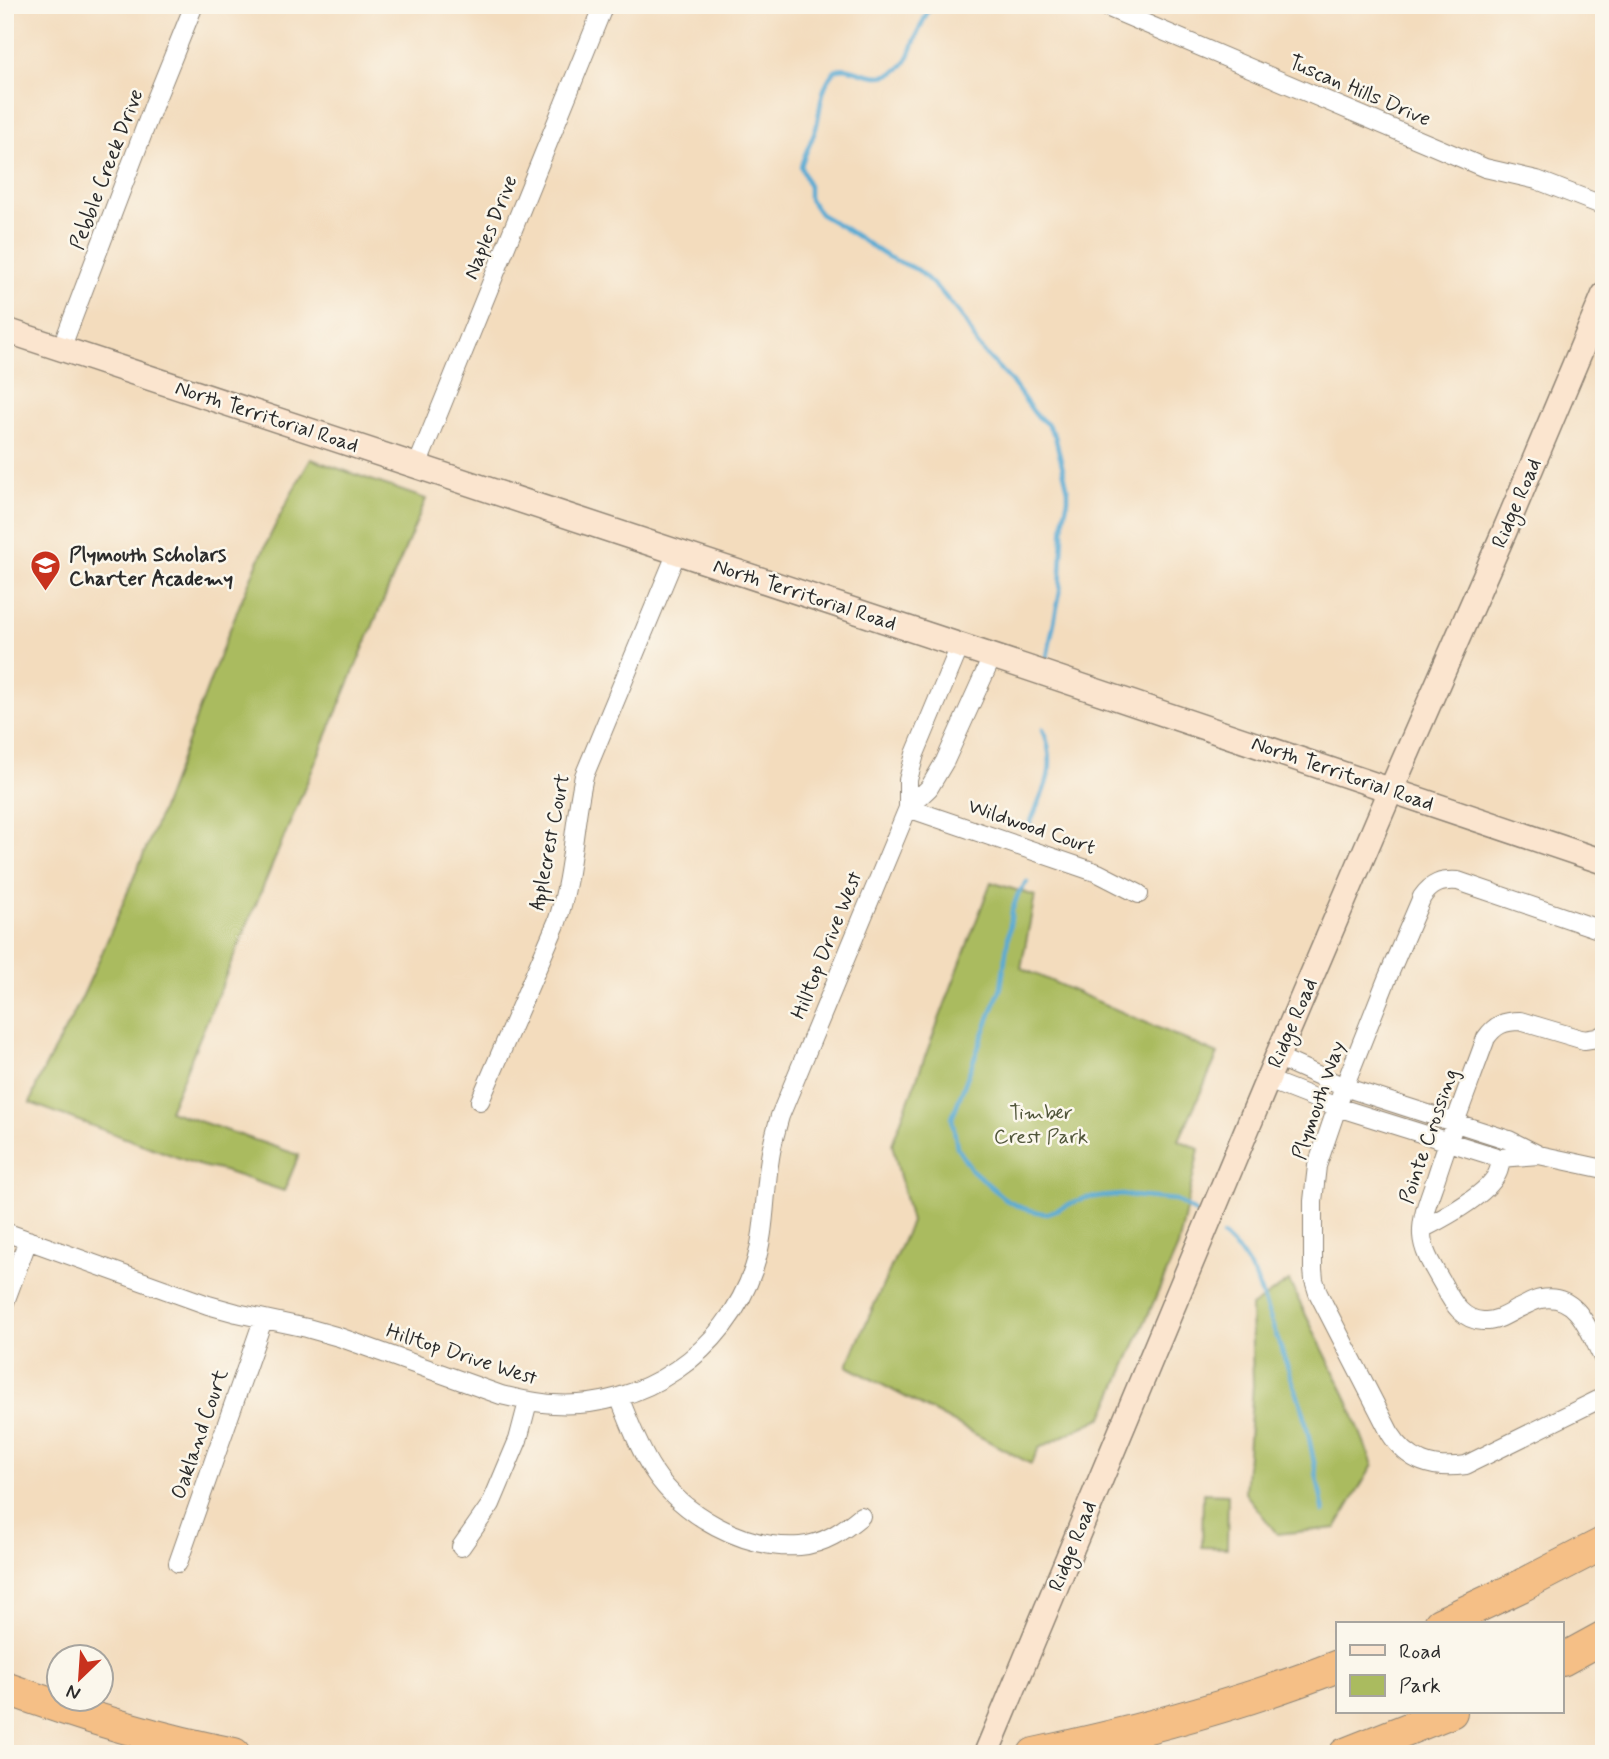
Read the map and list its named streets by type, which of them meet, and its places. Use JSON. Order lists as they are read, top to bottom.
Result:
{
  "streets": {
    "main road": ["North Territorial Road", "Ridge Road"],
    "street": [
      "Tuscan Hills Drive",
      "Pebble Creek Drive",
      "Naples Drive",
      "Wildwood Court",
      "Applecrest Court",
      "Hilltop Drive West",
      "Plymouth Way",
      "Pointe Crossing",
      "Oakland Court"
    ]
  },
  "crossings": [
    ["Pebble Creek Drive", "North Territorial Road"],
    ["Naples Drive", "North Territorial Road"],
    ["North Territorial Road", "Ridge Road"],
    ["North Territorial Road", "Applecrest Court"],
    ["North Territorial Road", "Hilltop Drive West"],
    ["Wildwood Court", "Hilltop Drive West"],
    ["Hilltop Drive West", "Oakland Court"]
  ],
  "parks": ["Timber Crest Park"],
  "places": {
    "school or university": ["Plymouth Scholars Charter Academy"]
  },
  "legend": ["Road", "Park"],
  "north": "bottom left"
}
